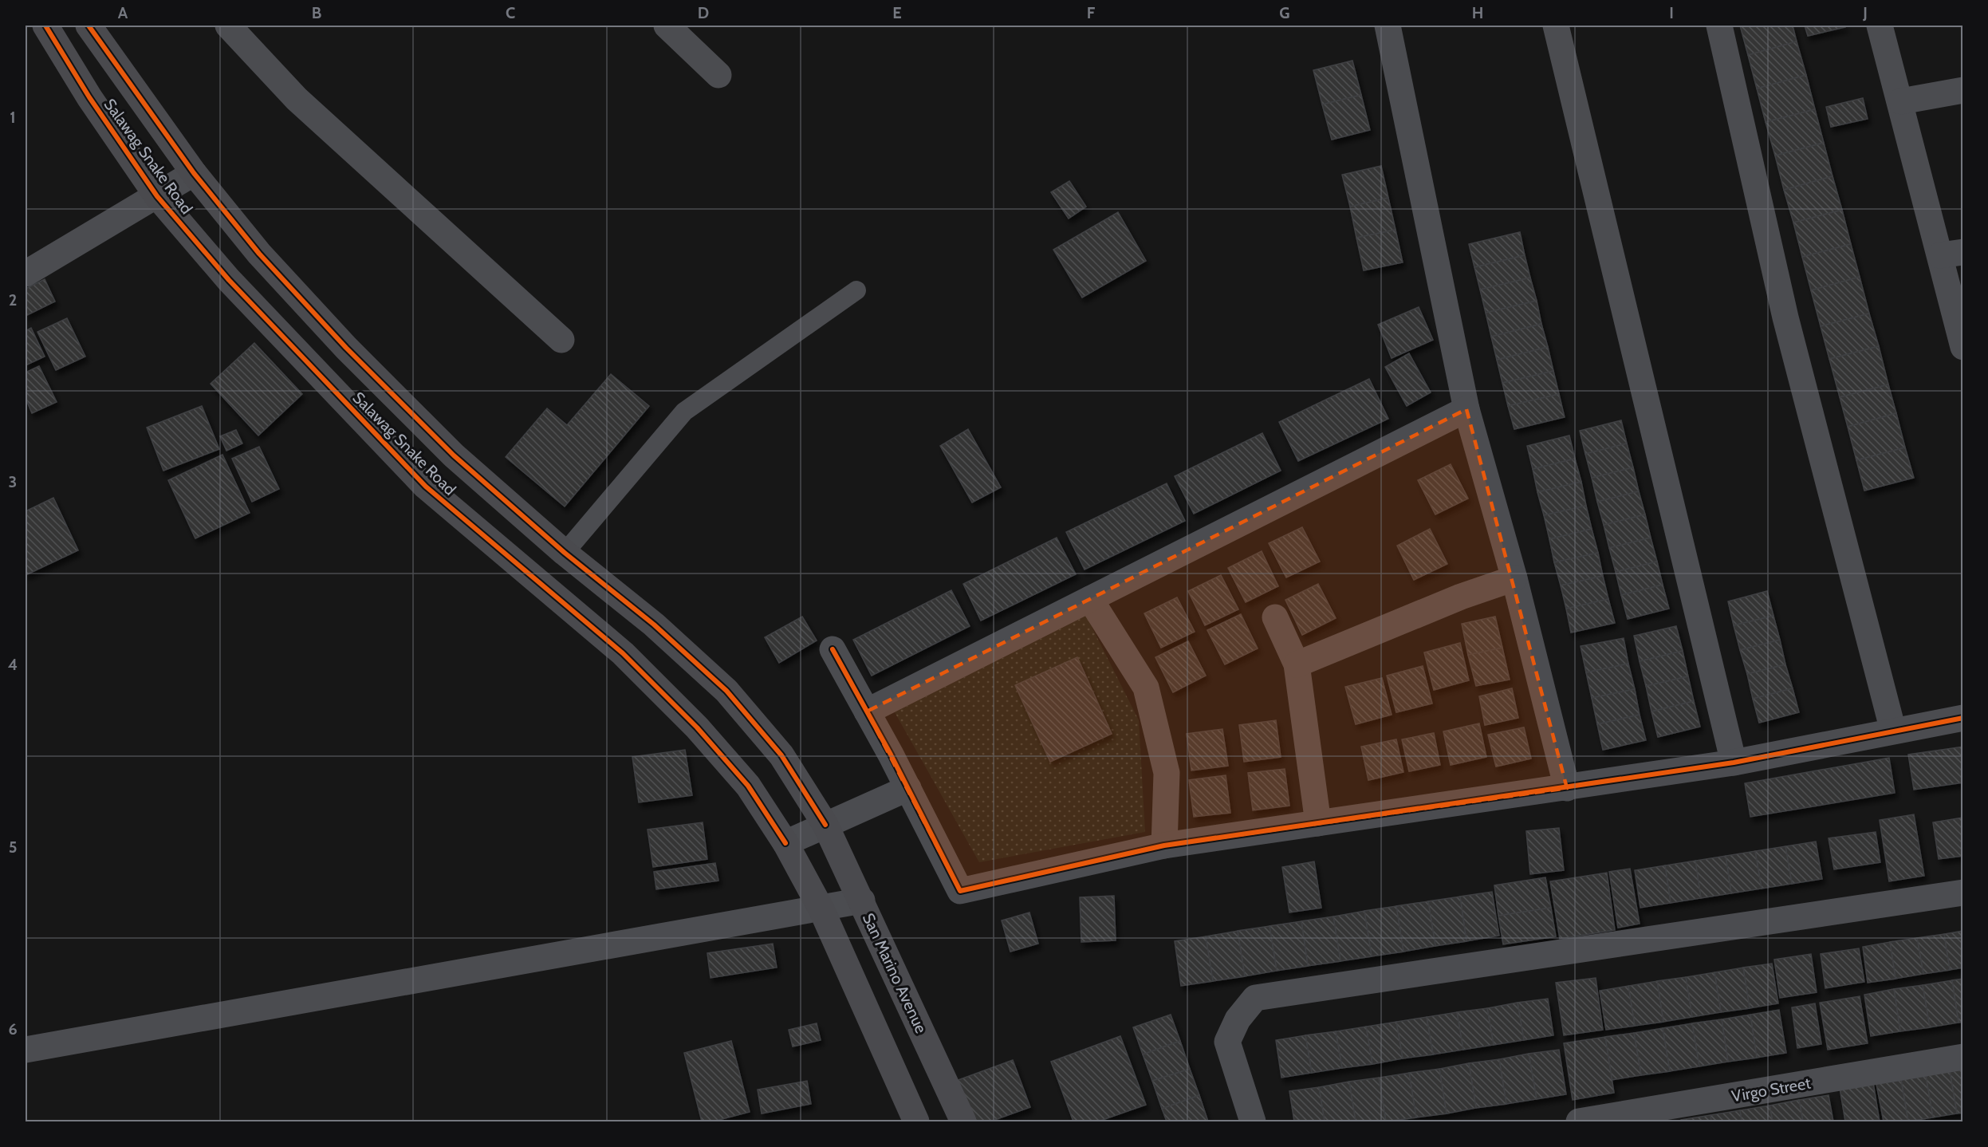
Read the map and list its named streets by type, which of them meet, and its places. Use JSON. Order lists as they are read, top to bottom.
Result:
{
  "streets": {
    "main road": ["Salawag Snake Road", "San Marino Avenue"],
    "street": ["Virgo Street"]
  },
  "crossings": [
    ["Salawag Snake Road", "San Marino Avenue"]
  ],
  "grid": {
    "columns": [
      "A",
      "B",
      "C",
      "D",
      "E",
      "F",
      "G",
      "H",
      "I",
      "J"
    ],
    "rows": [
      "1",
      "2",
      "3",
      "4",
      "5",
      "6"
    ]
  }
}
